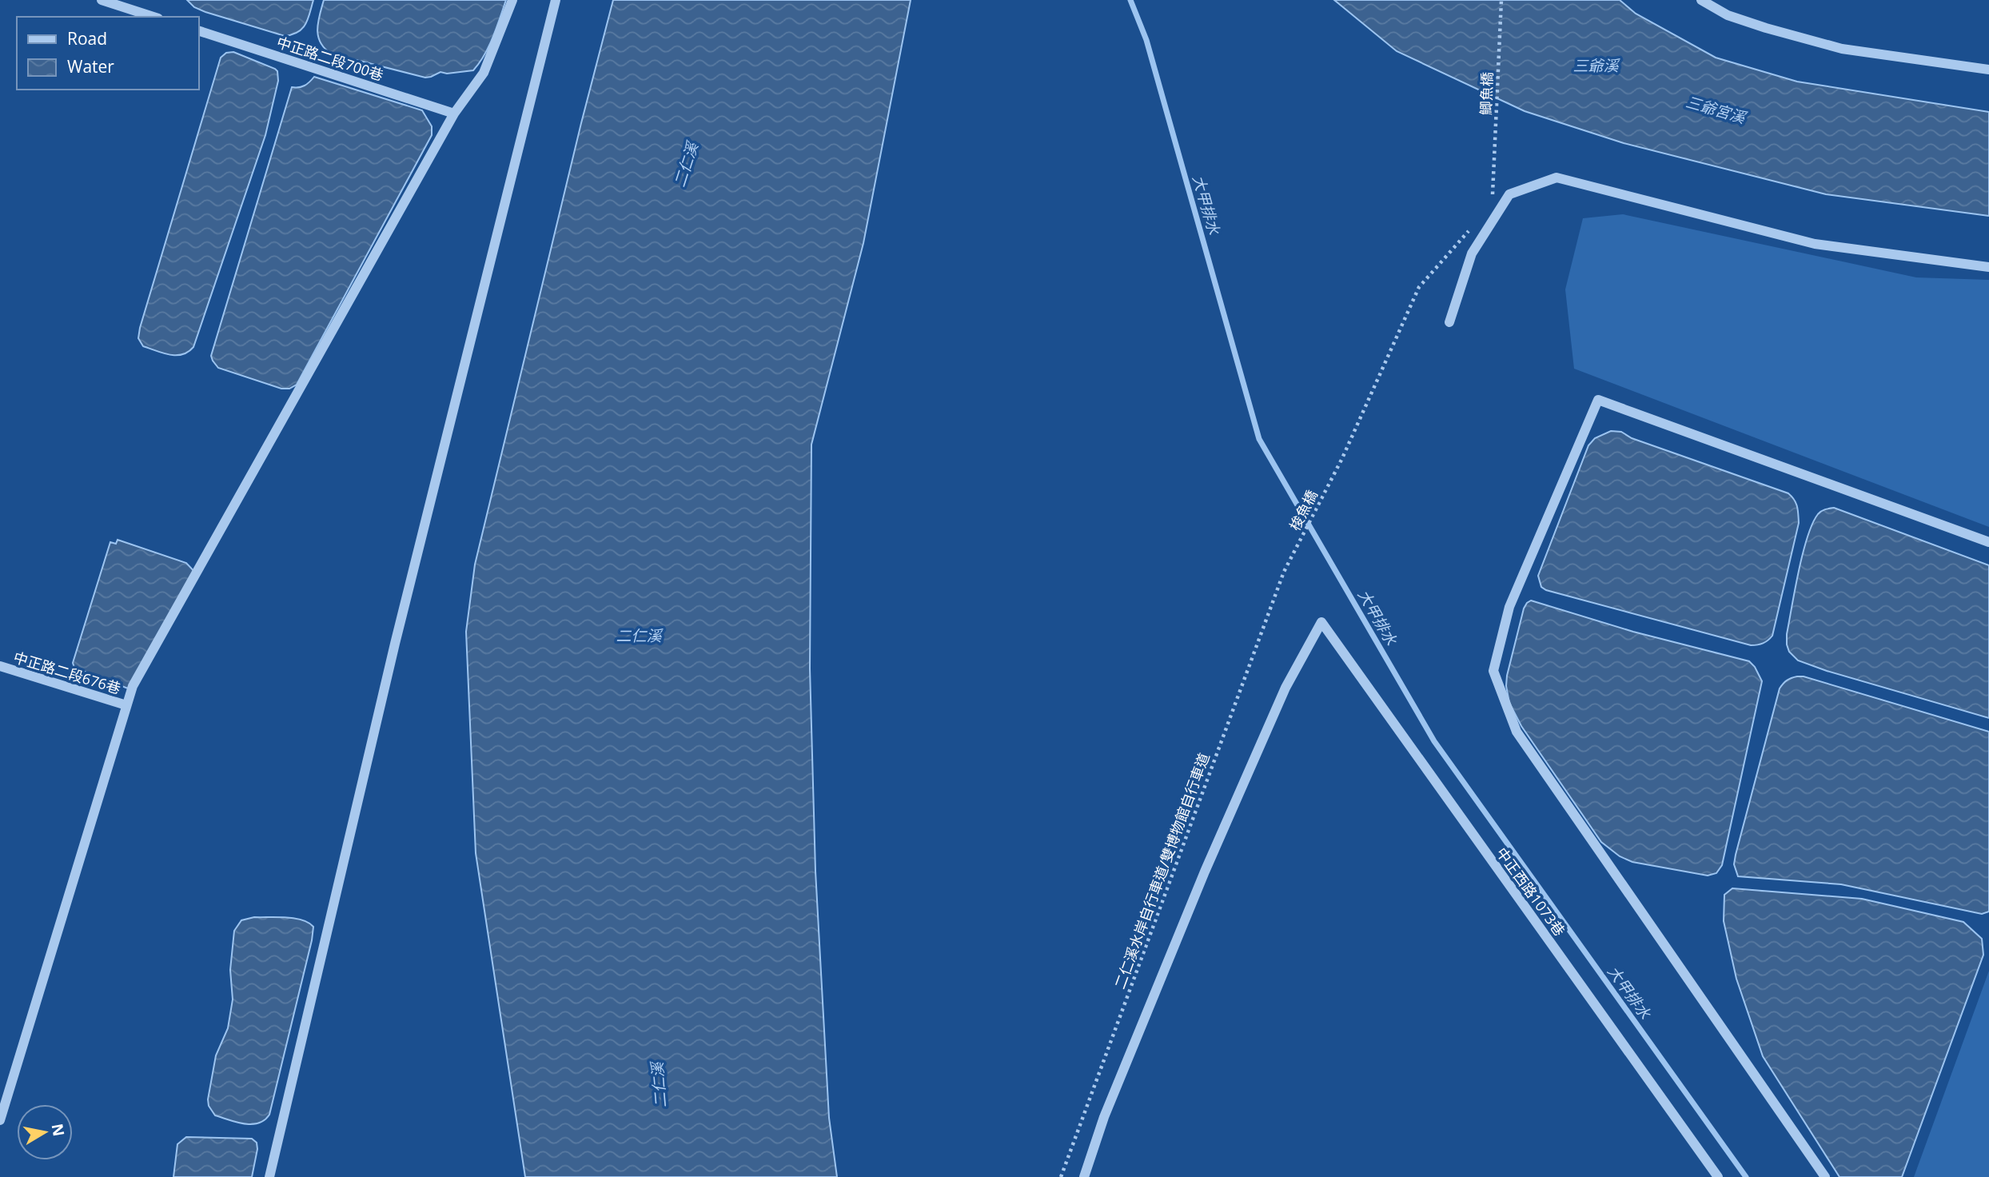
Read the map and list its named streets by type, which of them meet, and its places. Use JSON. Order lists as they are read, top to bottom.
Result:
{
  "streets": {
    "street": ["中正路二段700巷", "中正路二段676巷", "中正西路1073巷"],
    "path": ["鯽魚橋", "梭魚橋", "二仁溪水岸自行車道/雙博物館自行車道"]
  },
  "crossings": [
    ["梭魚橋", "二仁溪水岸自行車道/雙博物館自行車道"]
  ],
  "water": [
    "三爺溪",
    "三爺宮溪",
    "二仁溪",
    "大甲排水"
  ],
  "legend": ["Road", "Water"],
  "north": "right"
}
